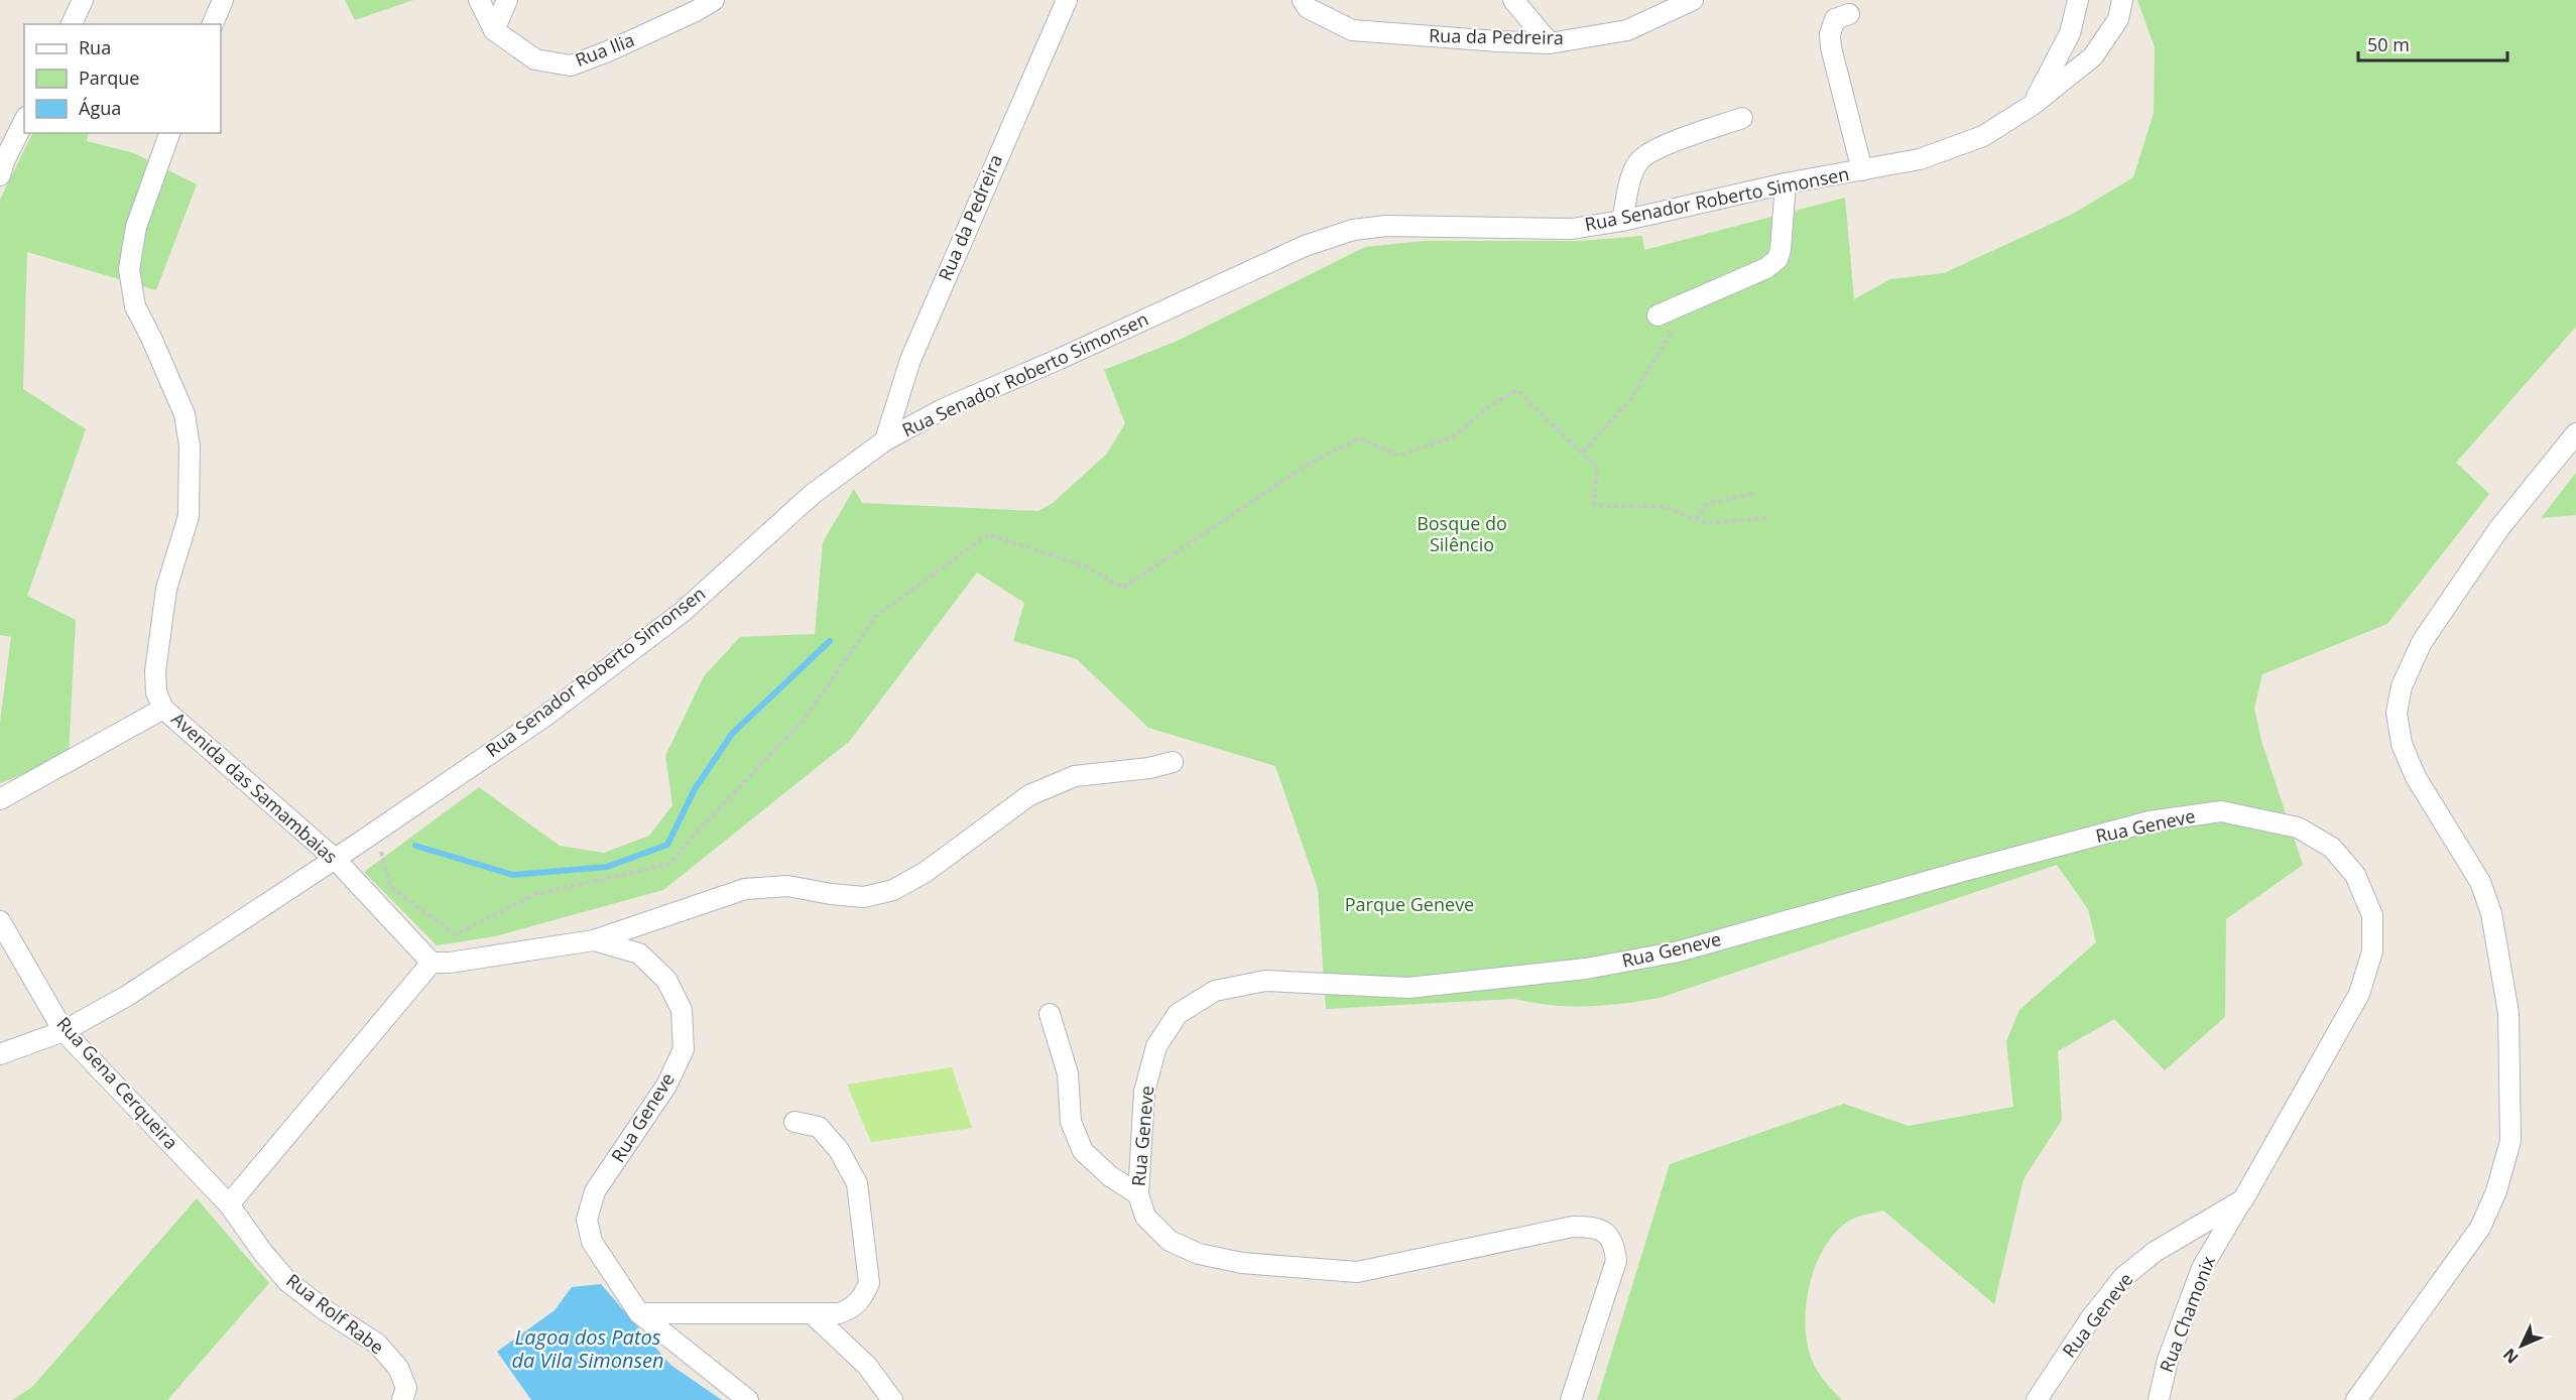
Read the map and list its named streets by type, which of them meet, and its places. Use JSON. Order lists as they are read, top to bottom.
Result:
{
  "streets": {
    "street": [
      "Rua da Pedreira",
      "Rua Ilia",
      "Rua Senador Roberto Simonsen",
      "Avenida das Samambaias",
      "Rua Geneve",
      "Rua Gena Cerqueira",
      "Rua Rolf Rabe",
      "Rua Chamonix"
    ]
  },
  "crossings": [
    ["Rua da Pedreira", "Rua Senador Roberto Simonsen"],
    ["Rua Senador Roberto Simonsen", "Avenida das Samambaias"],
    ["Rua Senador Roberto Simonsen", "Rua Gena Cerqueira"],
    ["Avenida das Samambaias", "Rua Geneve"],
    ["Rua Geneve", "Rua Chamonix"],
    ["Rua Gena Cerqueira", "Rua Rolf Rabe"]
  ],
  "water": ["Lagoa dos Patos da Vila Simonsen"],
  "parks": ["Bosque do Silêncio", "Parque Geneve"],
  "legend": ["Rua", "Parque", "Água"],
  "scale_bar": "50 m",
  "north": "bottom left"
}
